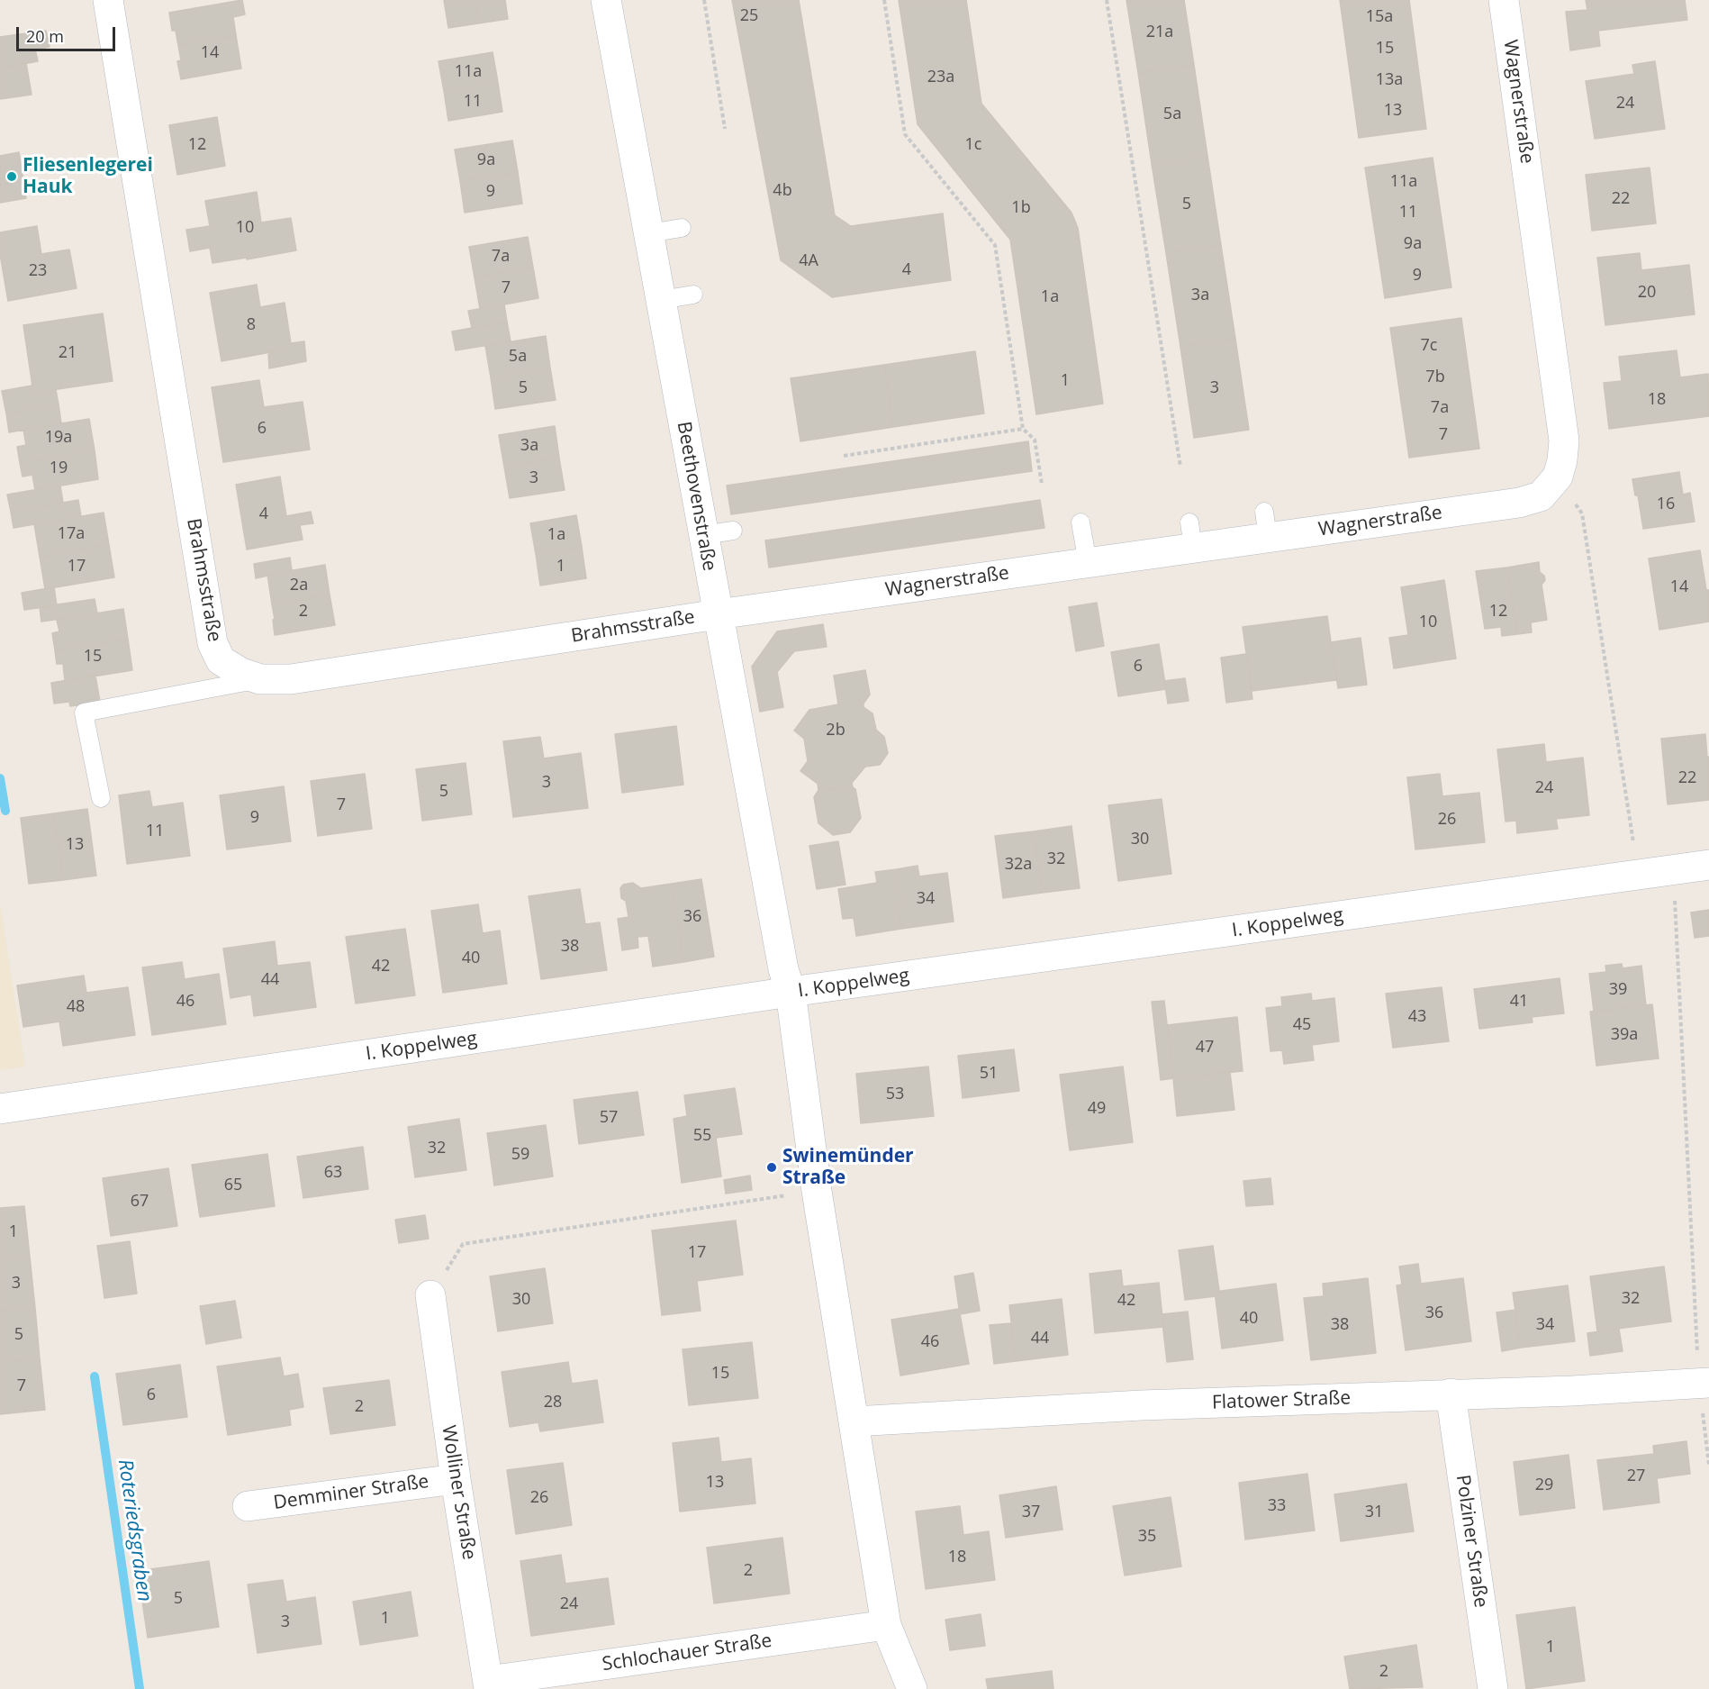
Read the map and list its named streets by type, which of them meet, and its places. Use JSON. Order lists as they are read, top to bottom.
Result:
{
  "streets": {
    "street": [
      "Wagnerstraße",
      "Beethovenstraße",
      "Brahmsstraße",
      "I. Koppelweg",
      "Flatower Straße",
      "Demminer Straße",
      "Wolliner Straße",
      "Polziner Straße",
      "Schlochauer Straße"
    ]
  },
  "crossings": [
    ["Wagnerstraße", "Beethovenstraße"],
    ["Wagnerstraße", "Brahmsstraße"],
    ["Beethovenstraße", "Brahmsstraße"],
    ["Beethovenstraße", "I. Koppelweg"],
    ["Flatower Straße", "Polziner Straße"],
    ["Demminer Straße", "Wolliner Straße"],
    ["Wolliner Straße", "Schlochauer Straße"]
  ],
  "water": ["Roteriedsgraben"],
  "places": ["Fliesenlegerei Hauk", "Swinemünder Straße"],
  "house_numbers": [
    "25",
    "15a",
    "21a",
    "15",
    "14",
    "11a",
    "23a",
    "13a",
    "11",
    "24",
    "13",
    "5a",
    "12",
    "1c",
    "9a",
    "11a",
    "4b",
    "9",
    "22",
    "5",
    "1b",
    "11",
    "10",
    "9a",
    "7a",
    "4A",
    "4",
    "23",
    "9",
    "7",
    "20",
    "3a",
    "1a",
    "8",
    "7c",
    "21",
    "5a",
    "7b",
    "1",
    "5",
    "3",
    "18",
    "7a",
    "6",
    "7",
    "19a",
    "3a",
    "19",
    "3",
    "16",
    "4",
    "17a",
    "1a",
    "17",
    "1",
    "2a",
    "14",
    "2",
    "12",
    "10",
    "15",
    "6",
    "2b",
    "22",
    "3",
    "24",
    "5",
    "7",
    "9",
    "26",
    "11",
    "30",
    "13",
    "32",
    "32a",
    "34",
    "36",
    "38",
    "40",
    "42",
    "44",
    "39",
    "46",
    "41",
    "48",
    "43",
    "45",
    "39a",
    "47",
    "51",
    "53",
    "49",
    "57",
    "55",
    "32",
    "59",
    "63",
    "65",
    "67",
    "1",
    "17",
    "3",
    "32",
    "30",
    "42",
    "36",
    "40",
    "38",
    "34",
    "5",
    "44",
    "46",
    "15",
    "7",
    "6",
    "28",
    "2",
    "27",
    "13",
    "29",
    "26",
    "33",
    "37",
    "31",
    "35",
    "18",
    "2",
    "5",
    "24",
    "1",
    "3",
    "1",
    "2"
  ],
  "scale_bar": "20 m"
}
